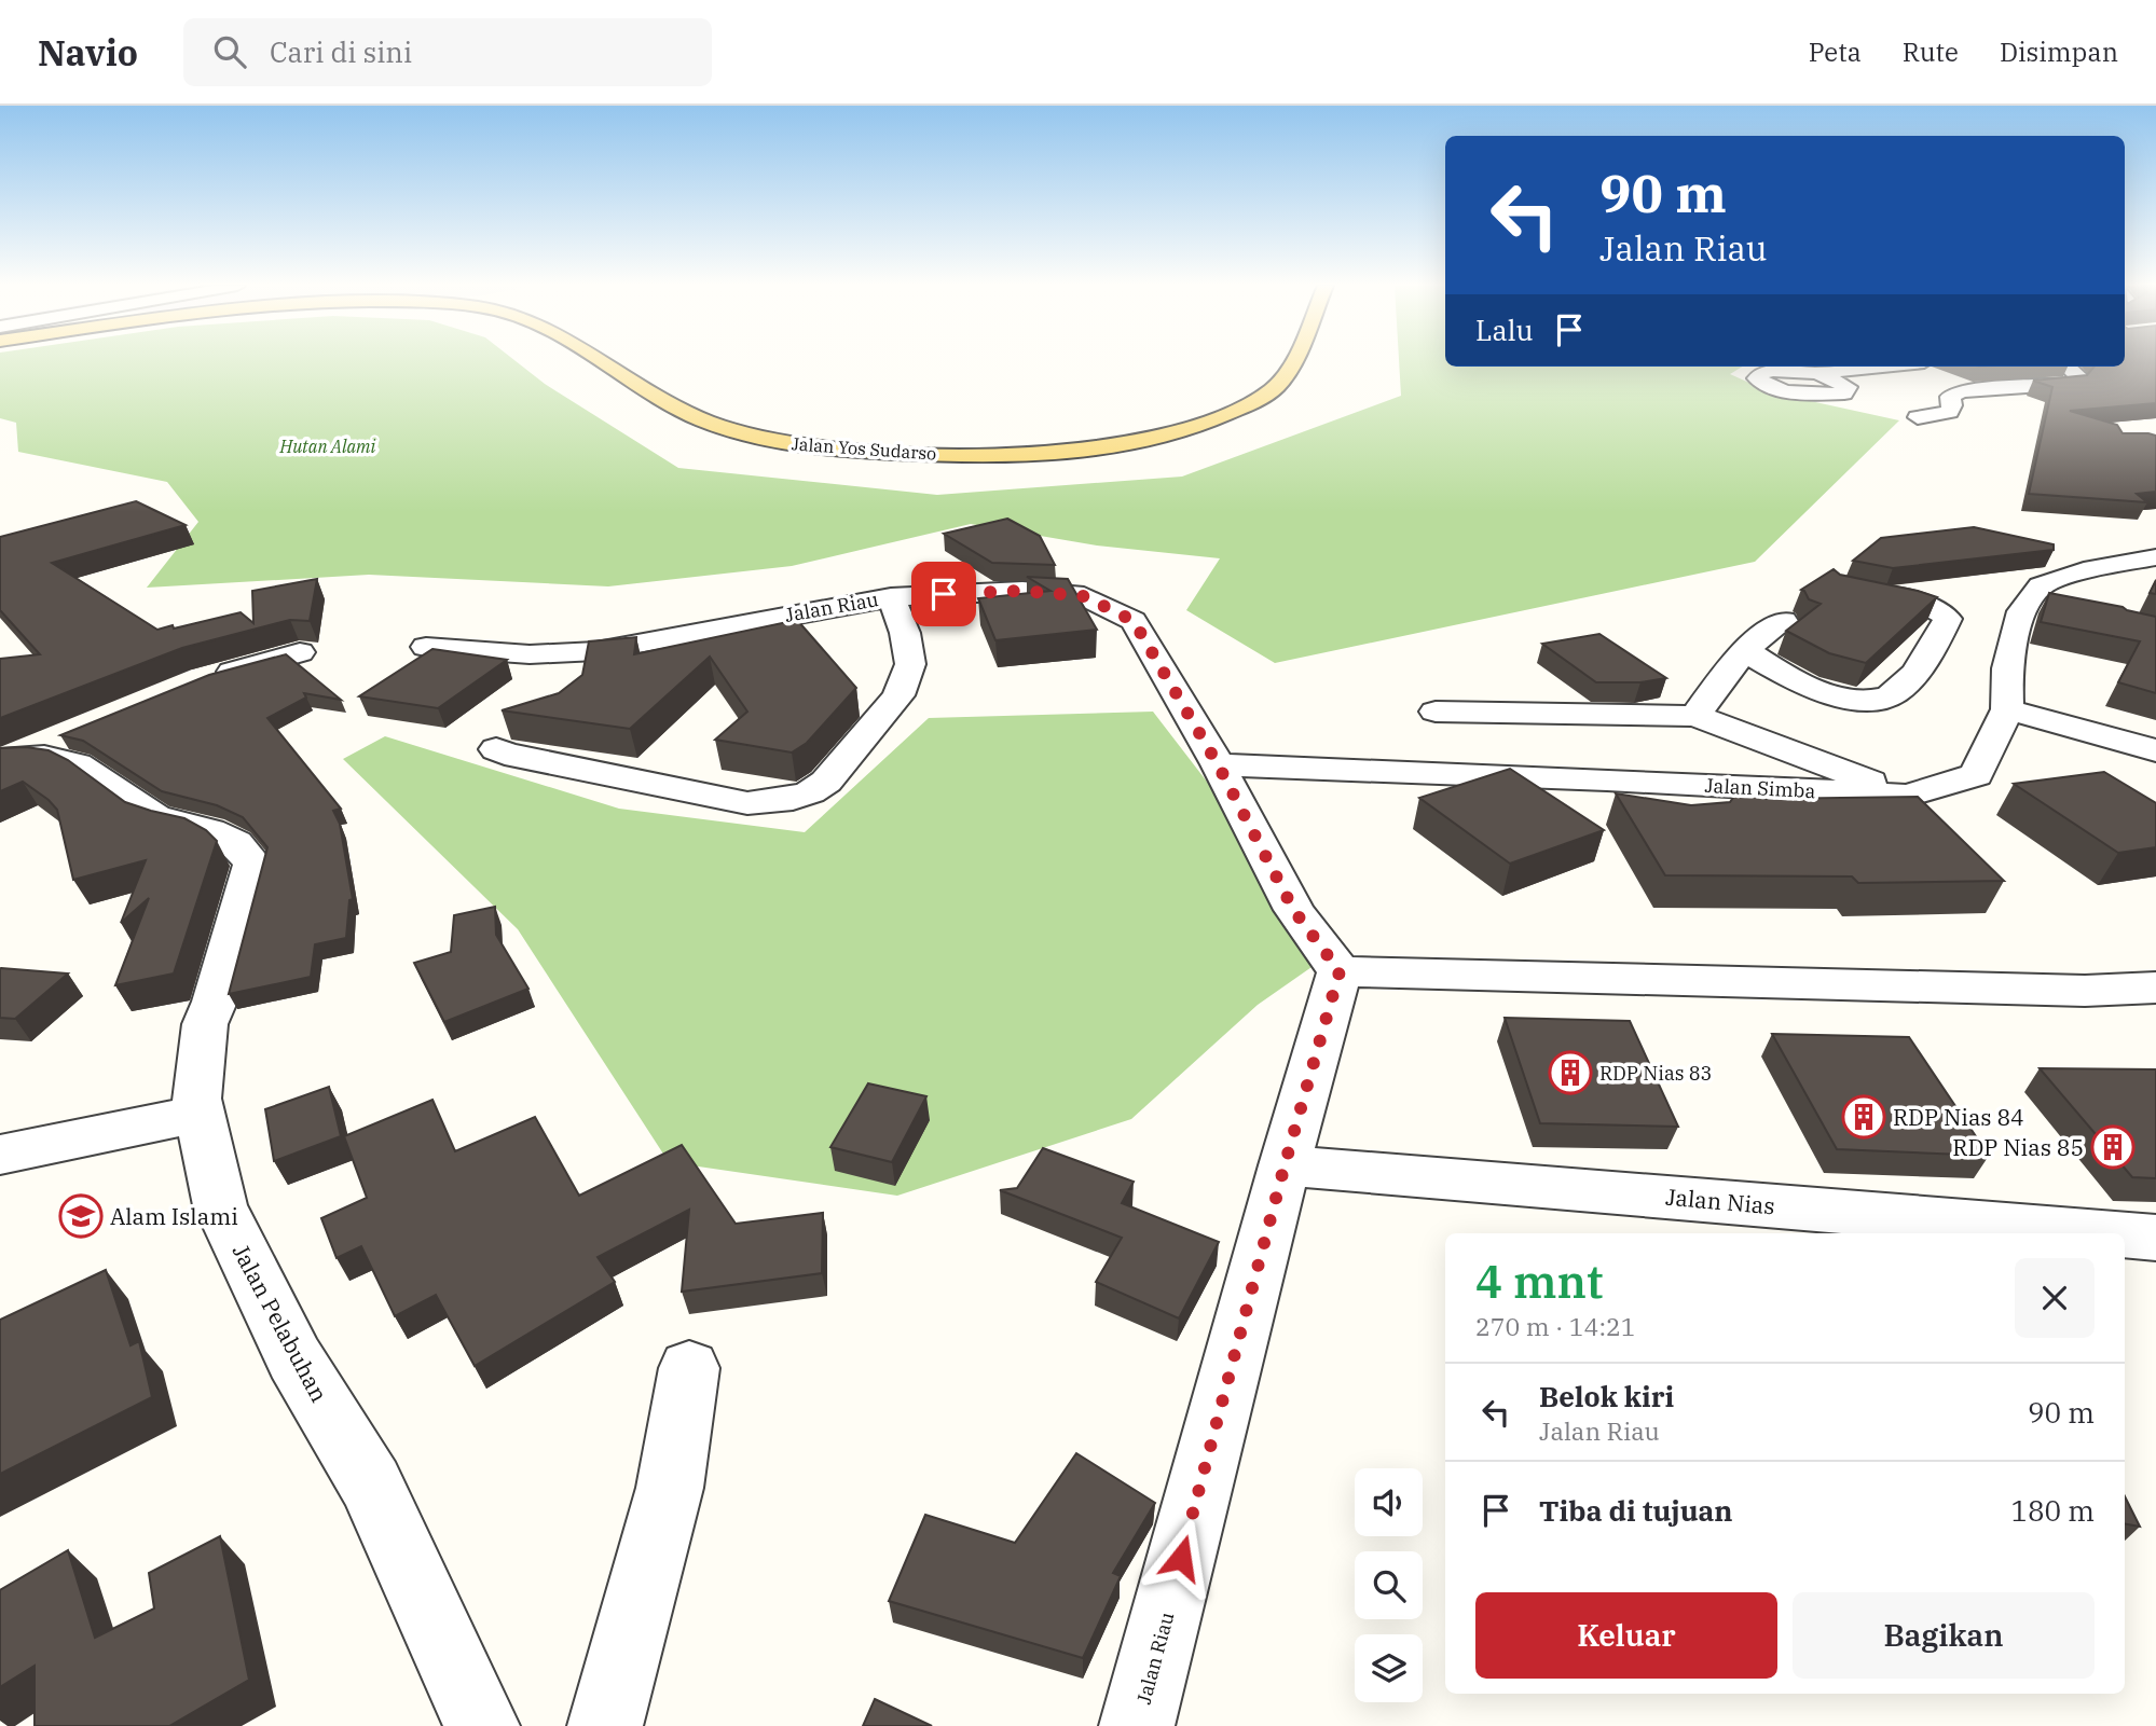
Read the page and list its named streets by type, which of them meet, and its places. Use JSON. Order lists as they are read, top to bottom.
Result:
{
  "streets": {
    "main road": ["Jalan Yos Sudarso"],
    "street": [
      "Jalan Riau",
      "Jalan Simba",
      "Jalan Nias",
      "Jalan Pelabuhan"
    ]
  },
  "crossings": [
    ["Jalan Riau", "Jalan Simba"],
    ["Jalan Riau", "Jalan Nias"]
  ],
  "parks": ["Hutan Alami"],
  "places": {
    "building": ["RDP Nias 83", "RDP Nias 84", "RDP Nias 85"],
    "school or university": ["Alam Islami"]
  },
  "page": {
    "header": "Navio",
    "search": "Cari di sini",
    "nav": ["Peta", "Rute", "Disimpan"],
    "turn": ["90 m", "Jalan Riau"],
    "then": "Lalu",
    "heading": ["4 mnt", "270 m · 14:21"],
    "list": [
      {
        "name": "Belok kiri",
        "note": "Jalan Riau",
        "value": "90 m"
      },
      {
        "name": "Tiba di tujuan",
        "value": "180 m"
      }
    ],
    "buttons": ["Keluar", "Bagikan"]
  }
}
